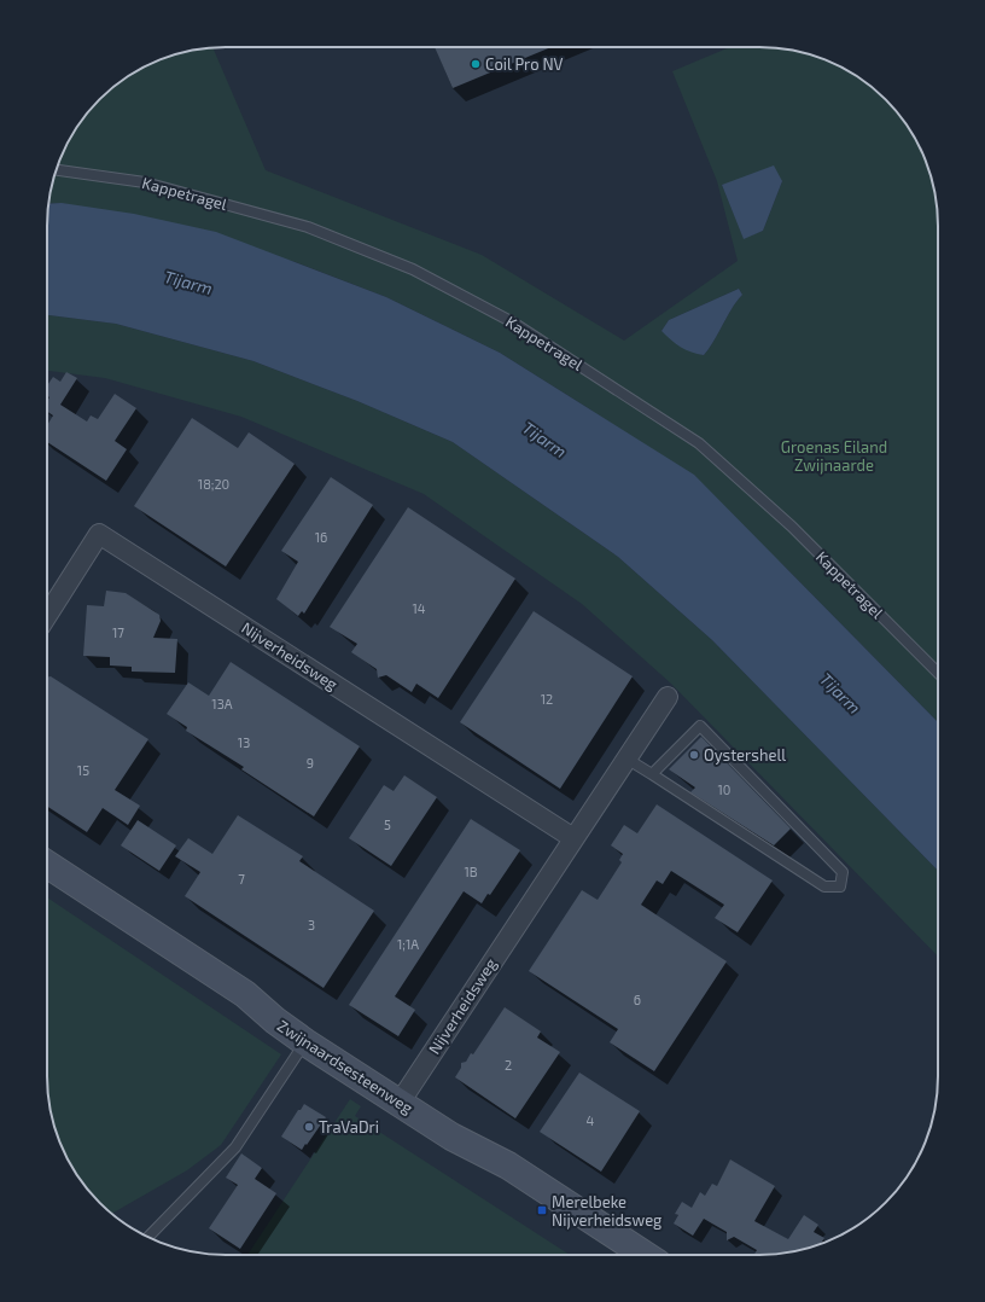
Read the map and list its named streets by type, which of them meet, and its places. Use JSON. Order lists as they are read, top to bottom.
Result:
{
  "streets": {
    "main road": ["Zwijnaardsesteenweg"],
    "street": ["Nijverheidsweg"],
    "lane": ["Kappetragel"]
  },
  "crossings": [
    ["Nijverheidsweg", "Zwijnaardsesteenweg"]
  ],
  "water": ["Tijarm"],
  "parks": ["Groenas Eiland Zwijnaarde"],
  "places": {
    "other": ["Coil Pro NV", "Oystershell", "TraVaDri"],
    "transit": ["Merelbeke Nijverheidsweg"]
  },
  "house_numbers": [
    "18;20",
    "16",
    "14",
    "17",
    "12",
    "13A",
    "13",
    "9",
    "15",
    "10",
    "5",
    "1B",
    "7",
    "3",
    "1;1A",
    "6",
    "2",
    "4"
  ]
}
